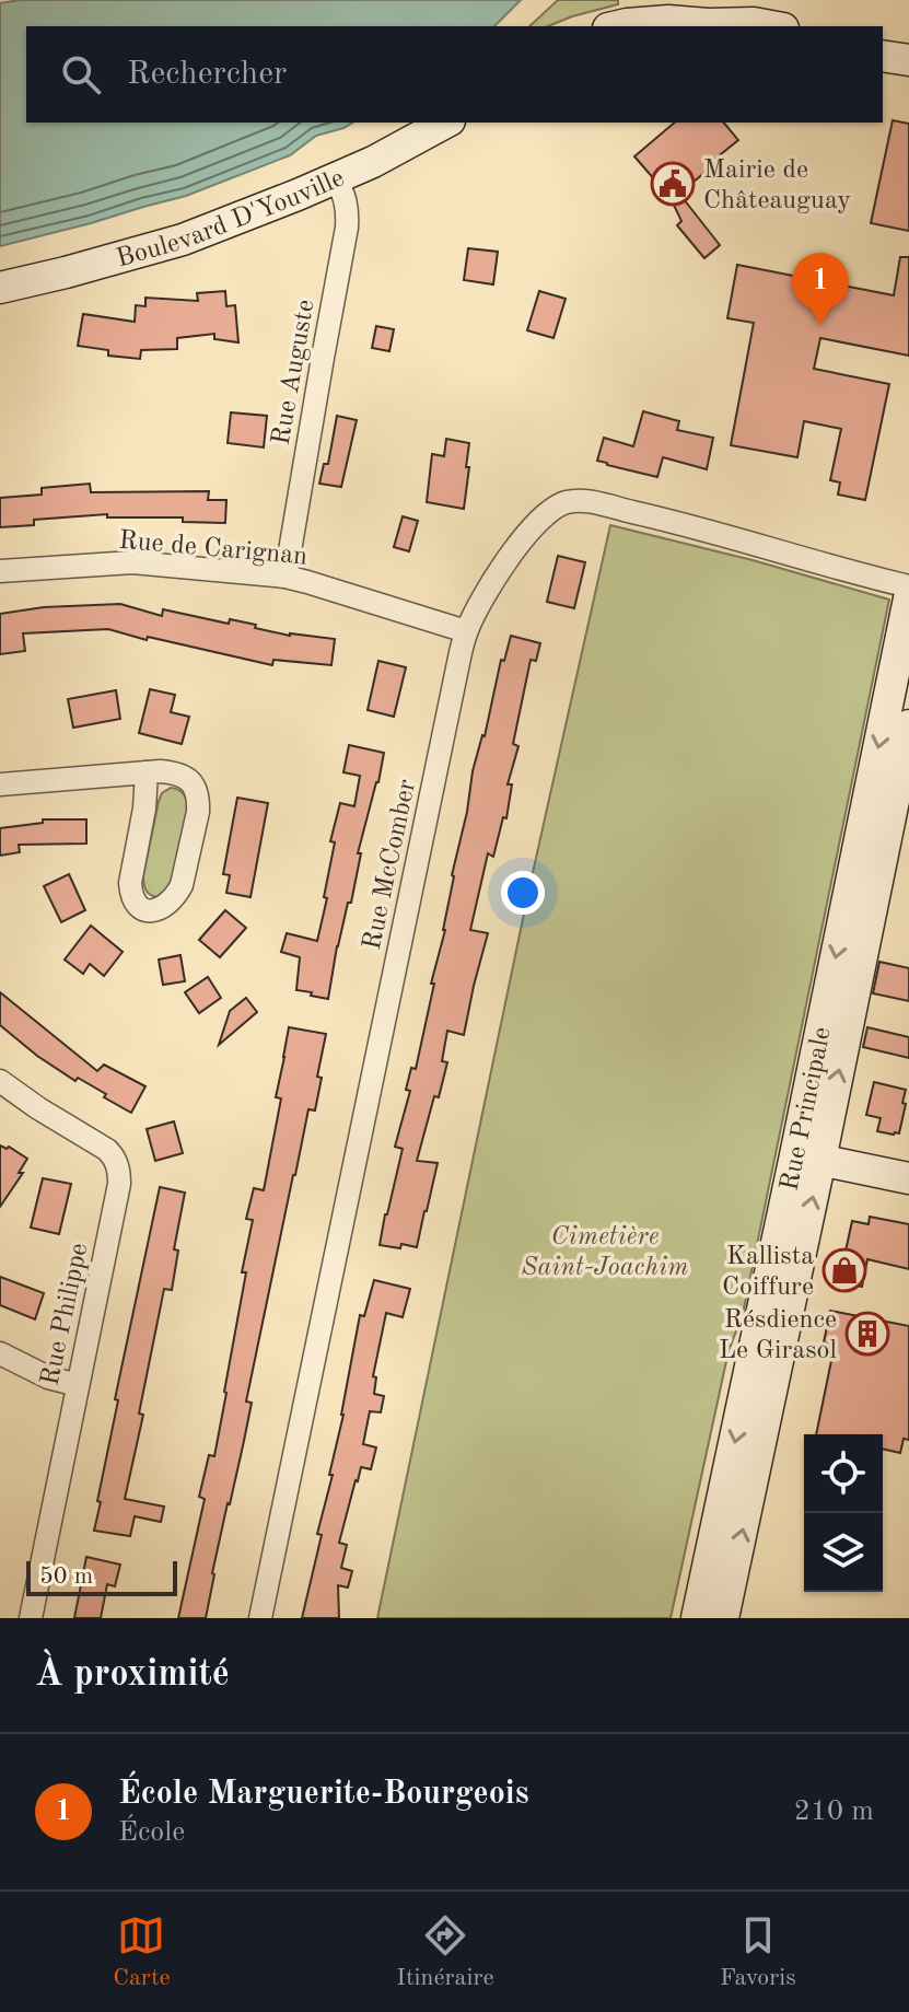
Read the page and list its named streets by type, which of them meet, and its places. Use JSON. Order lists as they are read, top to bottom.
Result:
{
  "streets": {
    "street": [
      "Boulevard D'Youville",
      "Rue Auguste",
      "Rue de Carignan",
      "Rue McComber",
      "Rue Principale",
      "Rue Philippe"
    ]
  },
  "crossings": [
    ["Boulevard D'Youville", "Rue Auguste"],
    ["Rue Auguste", "Rue de Carignan"],
    ["Rue de Carignan", "Rue McComber"]
  ],
  "parks": ["Cimetière Saint-Joachim"],
  "places": {
    "public building": ["Mairie de Châteauguay"],
    "shop": ["Kallista Coiffure"],
    "building": ["Résdience Le Girasol"]
  },
  "scale_bar": "50 m",
  "page": {
    "search": "Rechercher",
    "pins": "1",
    "scale": "50 m",
    "heading": "À proximité",
    "list": [
      {
        "mark": "1",
        "name": "École Marguerite-Bourgeois",
        "note": "École",
        "value": "210 m"
      }
    ],
    "nav": ["Carte", "Itinéraire", "Favoris"]
  }
}
